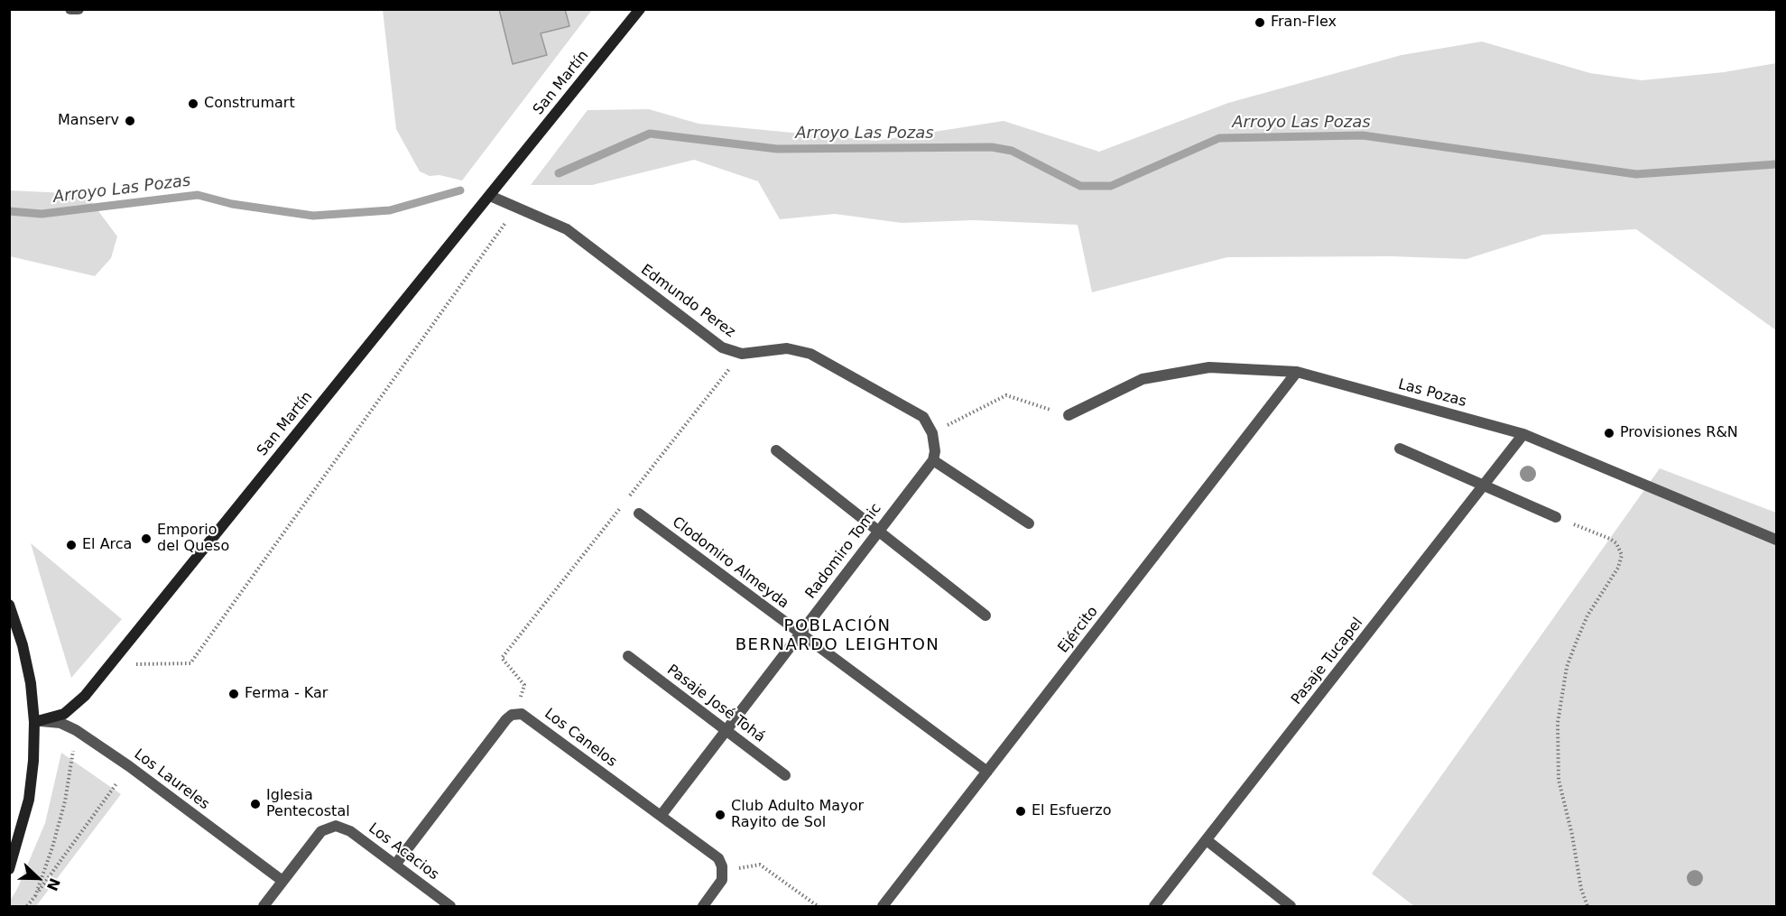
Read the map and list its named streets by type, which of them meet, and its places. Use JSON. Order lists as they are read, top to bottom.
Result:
{
  "streets": {
    "street": [
      "San Martín",
      "Edmundo Perez",
      "Las Pozas",
      "Radomiro Tomic",
      "Clodomiro Almeyda",
      "Ejército",
      "Pasaje Tucapel",
      "Pasaje José Tohá",
      "Los Canelos",
      "Los Laureles",
      "Los Acacios"
    ]
  },
  "crossings": [
    ["San Martín", "Edmundo Perez"],
    ["San Martín", "Los Laureles"],
    ["Las Pozas", "Ejército"],
    ["Las Pozas", "Pasaje Tucapel"],
    ["Radomiro Tomic", "Clodomiro Almeyda"],
    ["Radomiro Tomic", "Pasaje José Tohá"],
    ["Radomiro Tomic", "Los Canelos"],
    ["Clodomiro Almeyda", "Ejército"],
    ["Los Laureles", "Los Acacios"]
  ],
  "districts": ["POBLACIÓN BERNARDO LEIGHTON"],
  "water": ["Arroyo Las Pozas"],
  "places": [
    "Fran-Flex",
    "Construmart",
    "Manserv",
    "Provisiones R&N",
    "Emporio del Queso",
    "El Arca",
    "Ferma - Kar",
    "Iglesia Pentecostal",
    "El Esfuerzo",
    "Club Adulto Mayor Rayito de Sol"
  ],
  "north": "right"
}
